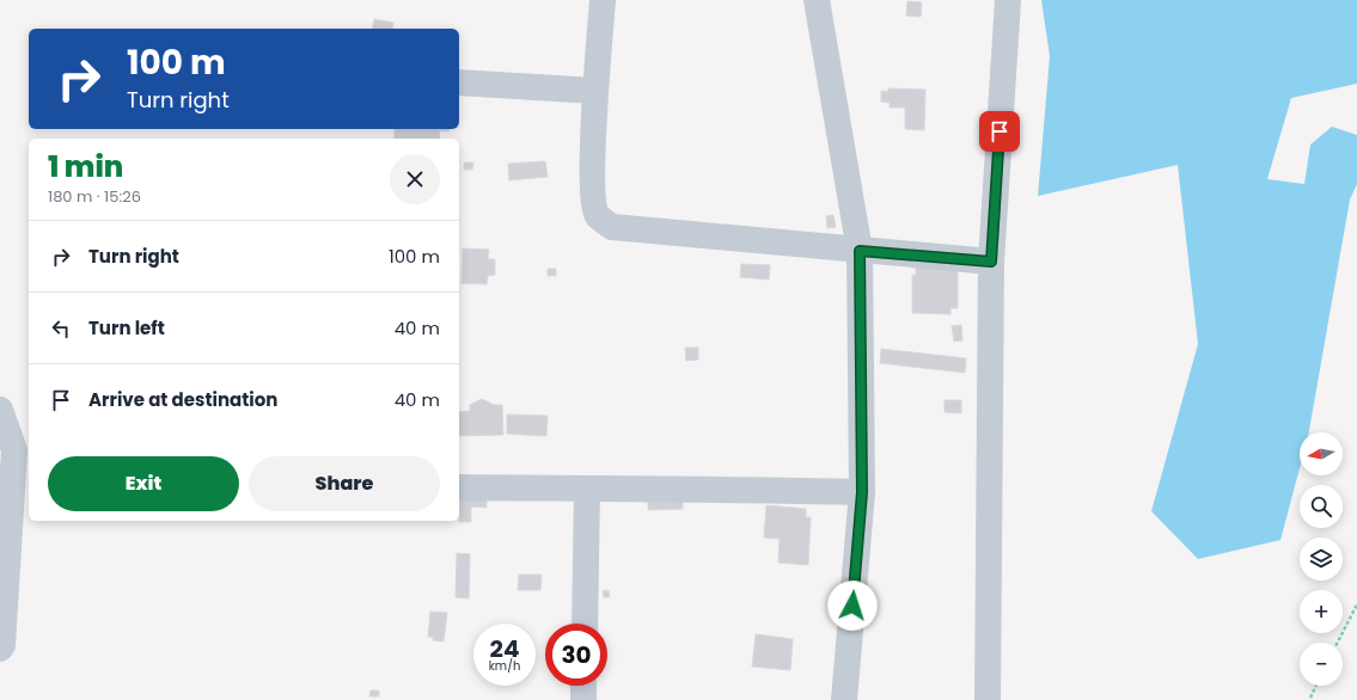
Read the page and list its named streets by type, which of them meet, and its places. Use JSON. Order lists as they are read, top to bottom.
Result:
{
  "north": "left",
  "page": {
    "turn": ["100 m", "Turn right"],
    "heading": ["1 min", "180 m · 15:26"],
    "list": [
      {
        "name": "Turn right",
        "value": "100 m"
      },
      {
        "name": "Turn left",
        "value": "40 m"
      },
      {
        "name": "Arrive at destination",
        "value": "40 m"
      }
    ],
    "map_buttons": ["+", "−"],
    "buttons": ["Exit", "Share"],
    "speed": "24 km/h",
    "limit": "30"
  }
}
